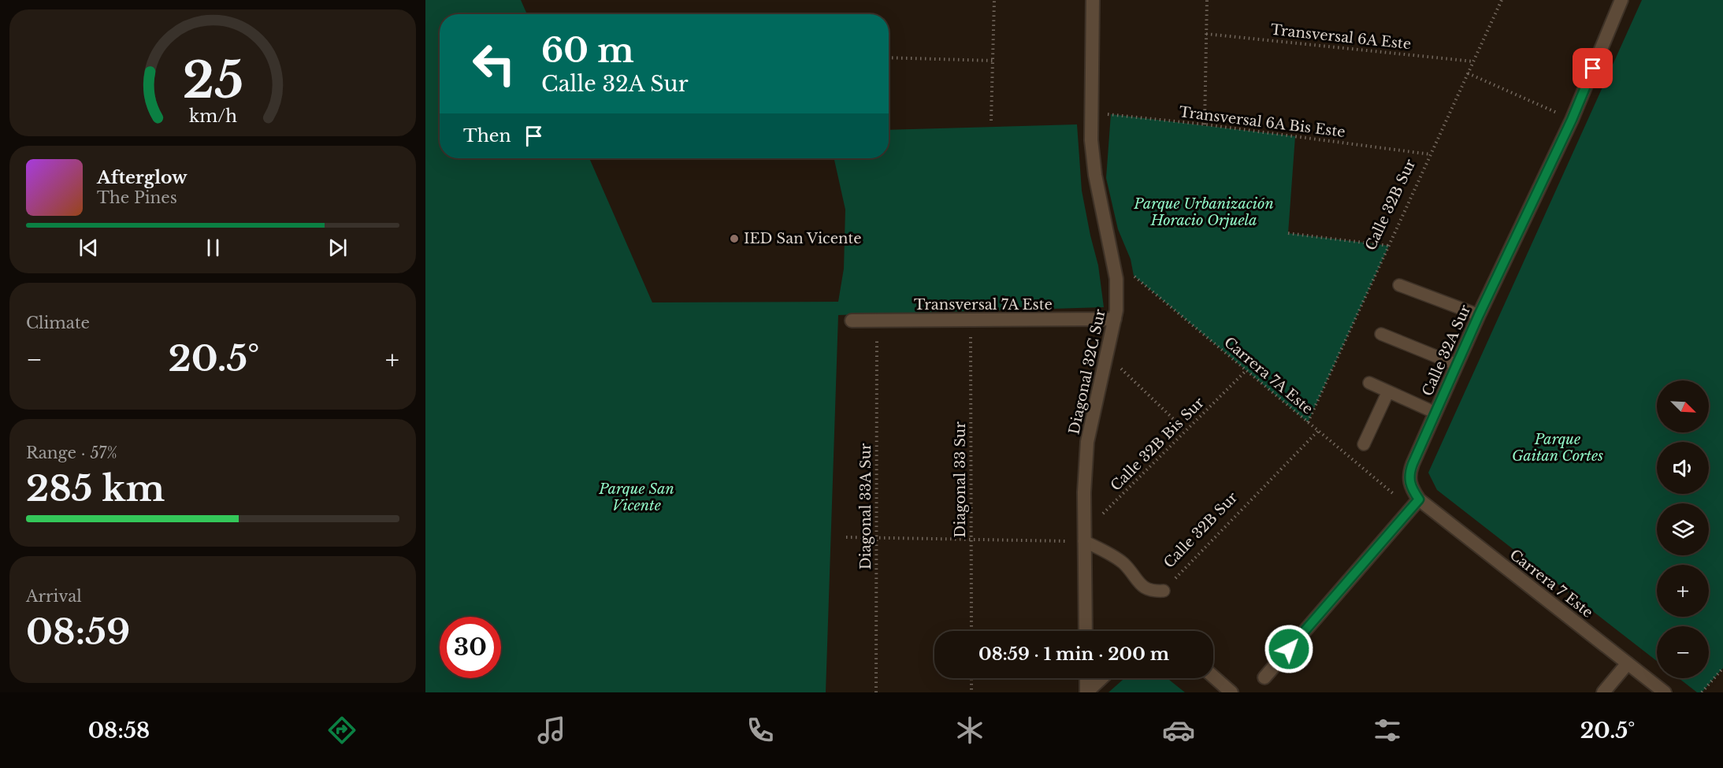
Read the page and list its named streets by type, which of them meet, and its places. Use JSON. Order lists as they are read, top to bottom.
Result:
{
  "streets": {
    "street": [
      "Transversal 7A Este",
      "Calle 32A Sur",
      "Diagonal 32C Sur",
      "Carrera 7 Este"
    ],
    "path": [
      "Transversal 6A Este",
      "Transversal 6A Bis Este",
      "Calle 32B Sur",
      "Carrera 7A Este",
      "Calle 32B Bis Sur",
      "Diagonal 33 Sur",
      "Diagonal 33A Sur"
    ]
  },
  "crossings": [
    ["Transversal 6A Este", "Calle 32B Sur"],
    ["Transversal 6A Bis Este", "Calle 32B Sur"],
    ["Transversal 6A Bis Este", "Diagonal 32C Sur"],
    ["Calle 32B Sur", "Carrera 7A Este"],
    ["Transversal 7A Este", "Diagonal 32C Sur"],
    ["Transversal 7A Este", "Diagonal 33 Sur"],
    ["Transversal 7A Este", "Diagonal 33A Sur"],
    ["Calle 32A Sur", "Carrera 7A Este"],
    ["Calle 32A Sur", "Carrera 7 Este"],
    ["Diagonal 32C Sur", "Carrera 7A Este"],
    ["Diagonal 32C Sur", "Calle 32B Bis Sur"],
    ["Carrera 7A Este", "Calle 32B Bis Sur"],
    ["Carrera 7A Este", "Carrera 7 Este"]
  ],
  "parks": ["Parque Urbanización Horacio Orjuela", "Parque Gaitan Cortes", "Parque San Vicente"],
  "places": ["IED San Vicente"],
  "north": "bottom right",
  "page": {
    "turn": ["60 m", "Calle 32A Sur"],
    "then": "Then",
    "song": ["Afterglow", "The Pines"],
    "tile": [
      "Climate",
      ["Range · 57%", "285 km"],
      ["Arrival", "08:59"]
    ],
    "heat": ["−", "20.5°", "+"],
    "map_buttons": ["+", "−"],
    "limit": "30",
    "trip": "08:59 · 1 min · 200 m",
    "tabs": ["08:58", "20.5°"],
    "gauge": ["25", "km/h"]
  }
}
